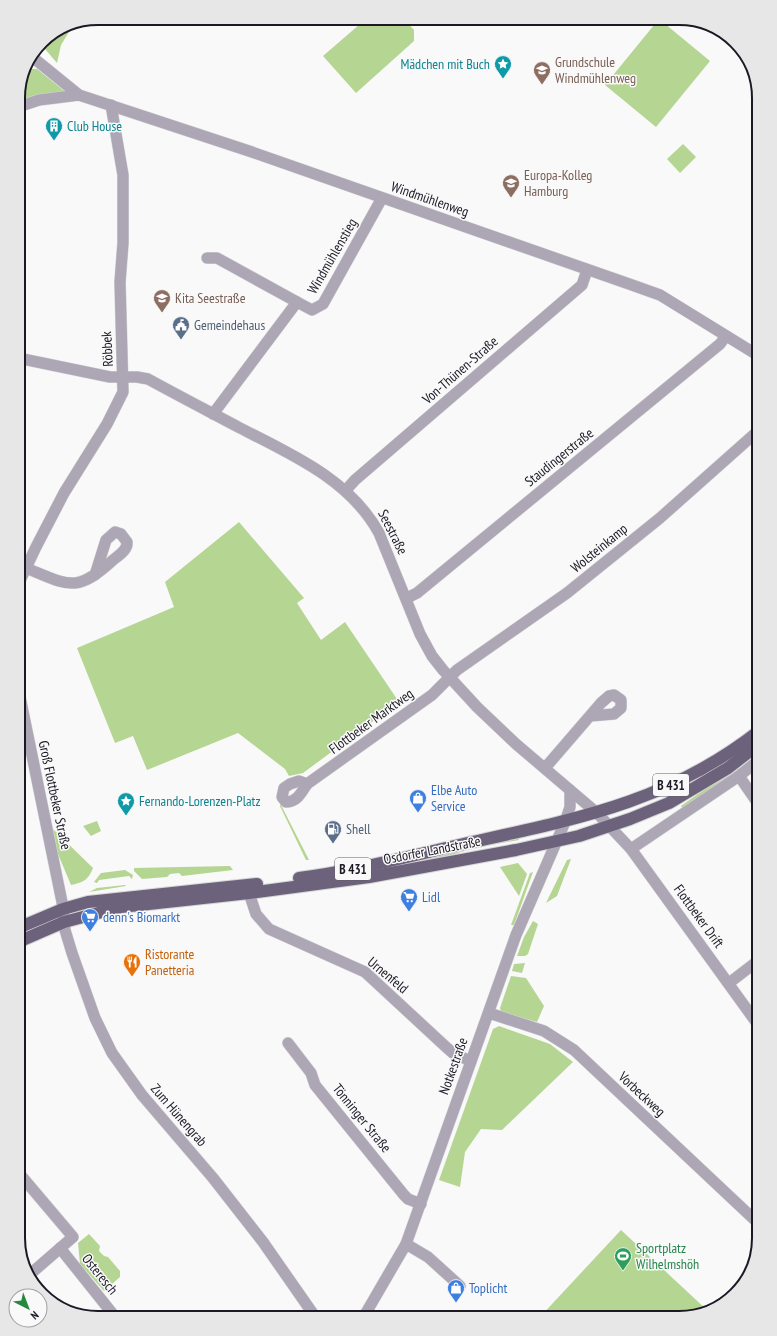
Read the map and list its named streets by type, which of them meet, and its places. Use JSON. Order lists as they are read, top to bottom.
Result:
{
  "streets": {
    "main road": ["B 431", "Osdorfer Landstraße"],
    "street": [
      "Windmühlenweg",
      "Windmühlenstieg",
      "Röbbek",
      "Von-Thünen-Straße",
      "Staudingerstraße",
      "Seestraße",
      "Wolsteinkamp",
      "Flottbeker Marktweg",
      "Groß Flottbeker Straße",
      "Flottbeker Drift",
      "Urnenfeld",
      "Notkestraße",
      "Vorbeckweg",
      "Zum Hünengrab",
      "Tönninger Straße",
      "Osteresch"
    ]
  },
  "crossings": [
    ["Windmühlenweg", "Windmühlenstieg"],
    ["Windmühlenweg", "Röbbek"],
    ["Windmühlenweg", "Von-Thünen-Straße"],
    ["Windmühlenweg", "Staudingerstraße"],
    ["Windmühlenstieg", "Seestraße"],
    ["Röbbek", "Seestraße"],
    ["Von-Thünen-Straße", "Seestraße"],
    ["Staudingerstraße", "Seestraße"],
    ["Seestraße", "Wolsteinkamp"],
    ["Seestraße", "Flottbeker Marktweg"],
    ["Seestraße", "Osdorfer Landstraße"],
    ["Seestraße", "Flottbeker Drift"],
    ["Wolsteinkamp", "Flottbeker Marktweg"],
    ["B 431", "Groß Flottbeker Straße"],
    ["B 431", "Osdorfer Landstraße"],
    ["B 431", "Zum Hünengrab"],
    ["Groß Flottbeker Straße", "Osdorfer Landstraße"],
    ["Groß Flottbeker Straße", "Zum Hünengrab"],
    ["Osdorfer Landstraße", "Flottbeker Drift"],
    ["Osdorfer Landstraße", "Urnenfeld"],
    ["Osdorfer Landstraße", "Notkestraße"],
    ["Osdorfer Landstraße", "Zum Hünengrab"],
    ["Urnenfeld", "Notkestraße"],
    ["Notkestraße", "Vorbeckweg"],
    ["Notkestraße", "Tönninger Straße"]
  ],
  "places": {
    "place": ["Mädchen mit Buch", "Fernando-Lorenzen-Platz"],
    "school or university": ["Grundschule Windmühlenweg", "Europa-Kolleg Hamburg", "Kita Seestraße"],
    "building": ["Club House"],
    "public building": ["Gemeindehaus"],
    "shop": ["Elbe Auto Service", "Toplicht"],
    "fuel station": ["Shell"],
    "supermarket": ["Lidl", "denn's Biomarkt"],
    "restaurant": ["Ristorante Panetteria"],
    "sports": ["Sportplatz Wilhelmshöh"]
  },
  "north": "bottom right"
}
